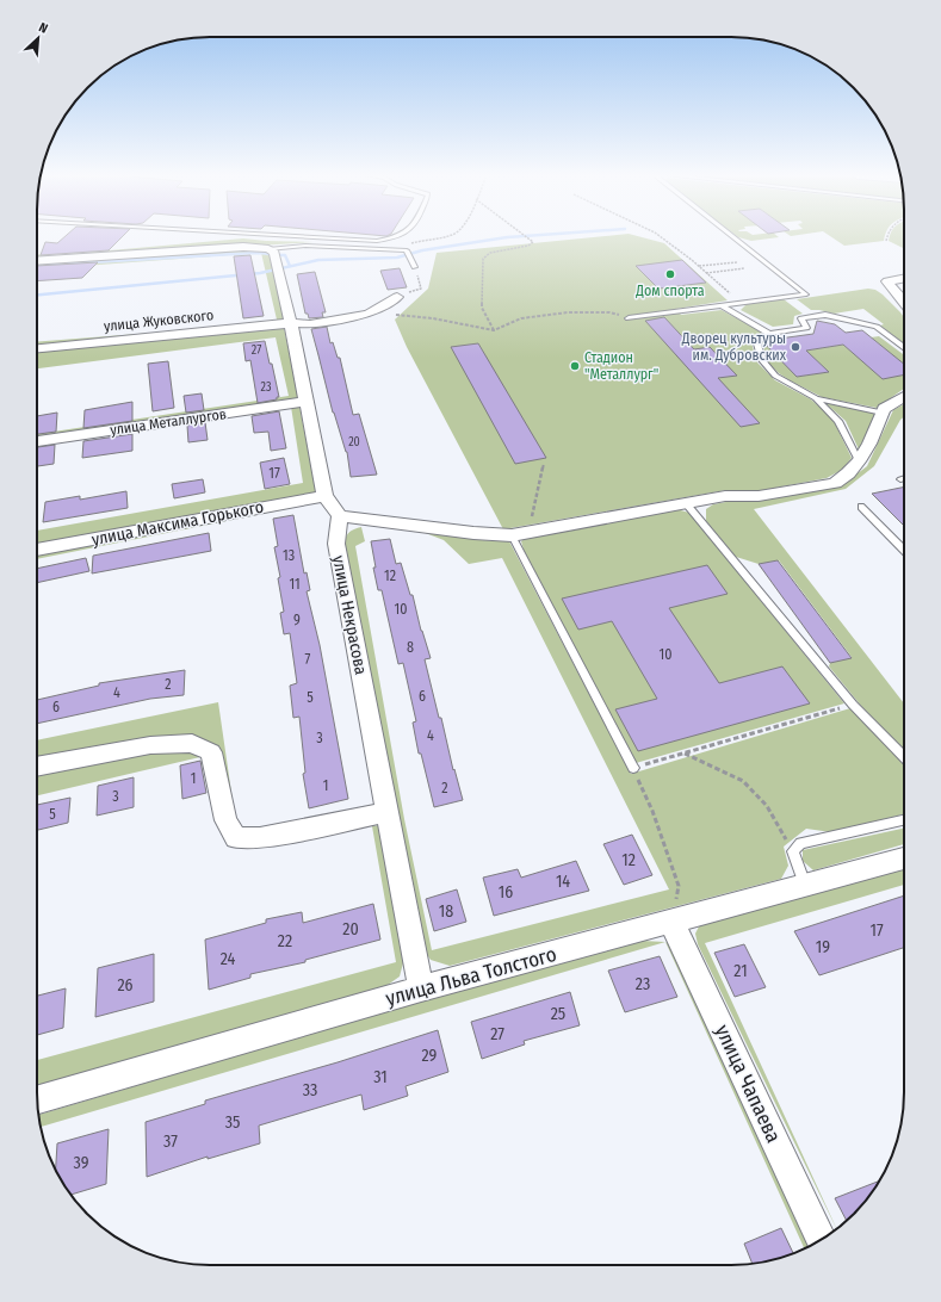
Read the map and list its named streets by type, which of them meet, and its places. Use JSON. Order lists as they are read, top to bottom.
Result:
{
  "streets": {
    "street": [
      "улица Жуковского",
      "улица Металлургов",
      "улица Максима Горького",
      "улица Некрасова",
      "улица Льва Толстого",
      "улица Чапаева"
    ]
  },
  "crossings": [
    ["улица Некрасова", "улица Льва Толстого"],
    ["улица Льва Толстого", "улица Чапаева"]
  ],
  "places": ["Дом спорта", "Дворец культуры им. Дубровских", "Стадион \"Металлург\""],
  "house_numbers": [
    "27",
    "23",
    "20",
    "17",
    "13",
    "12",
    "11",
    "10",
    "9",
    "8",
    "10",
    "7",
    "2",
    "4",
    "6",
    "5",
    "6",
    "4",
    "3",
    "1",
    "1",
    "2",
    "3",
    "5",
    "12",
    "14",
    "16",
    "18",
    "20",
    "17",
    "22",
    "19",
    "24",
    "21",
    "23",
    "26",
    "25",
    "27",
    "29",
    "31",
    "33",
    "35",
    "37",
    "39"
  ],
  "north": "top right"
}
